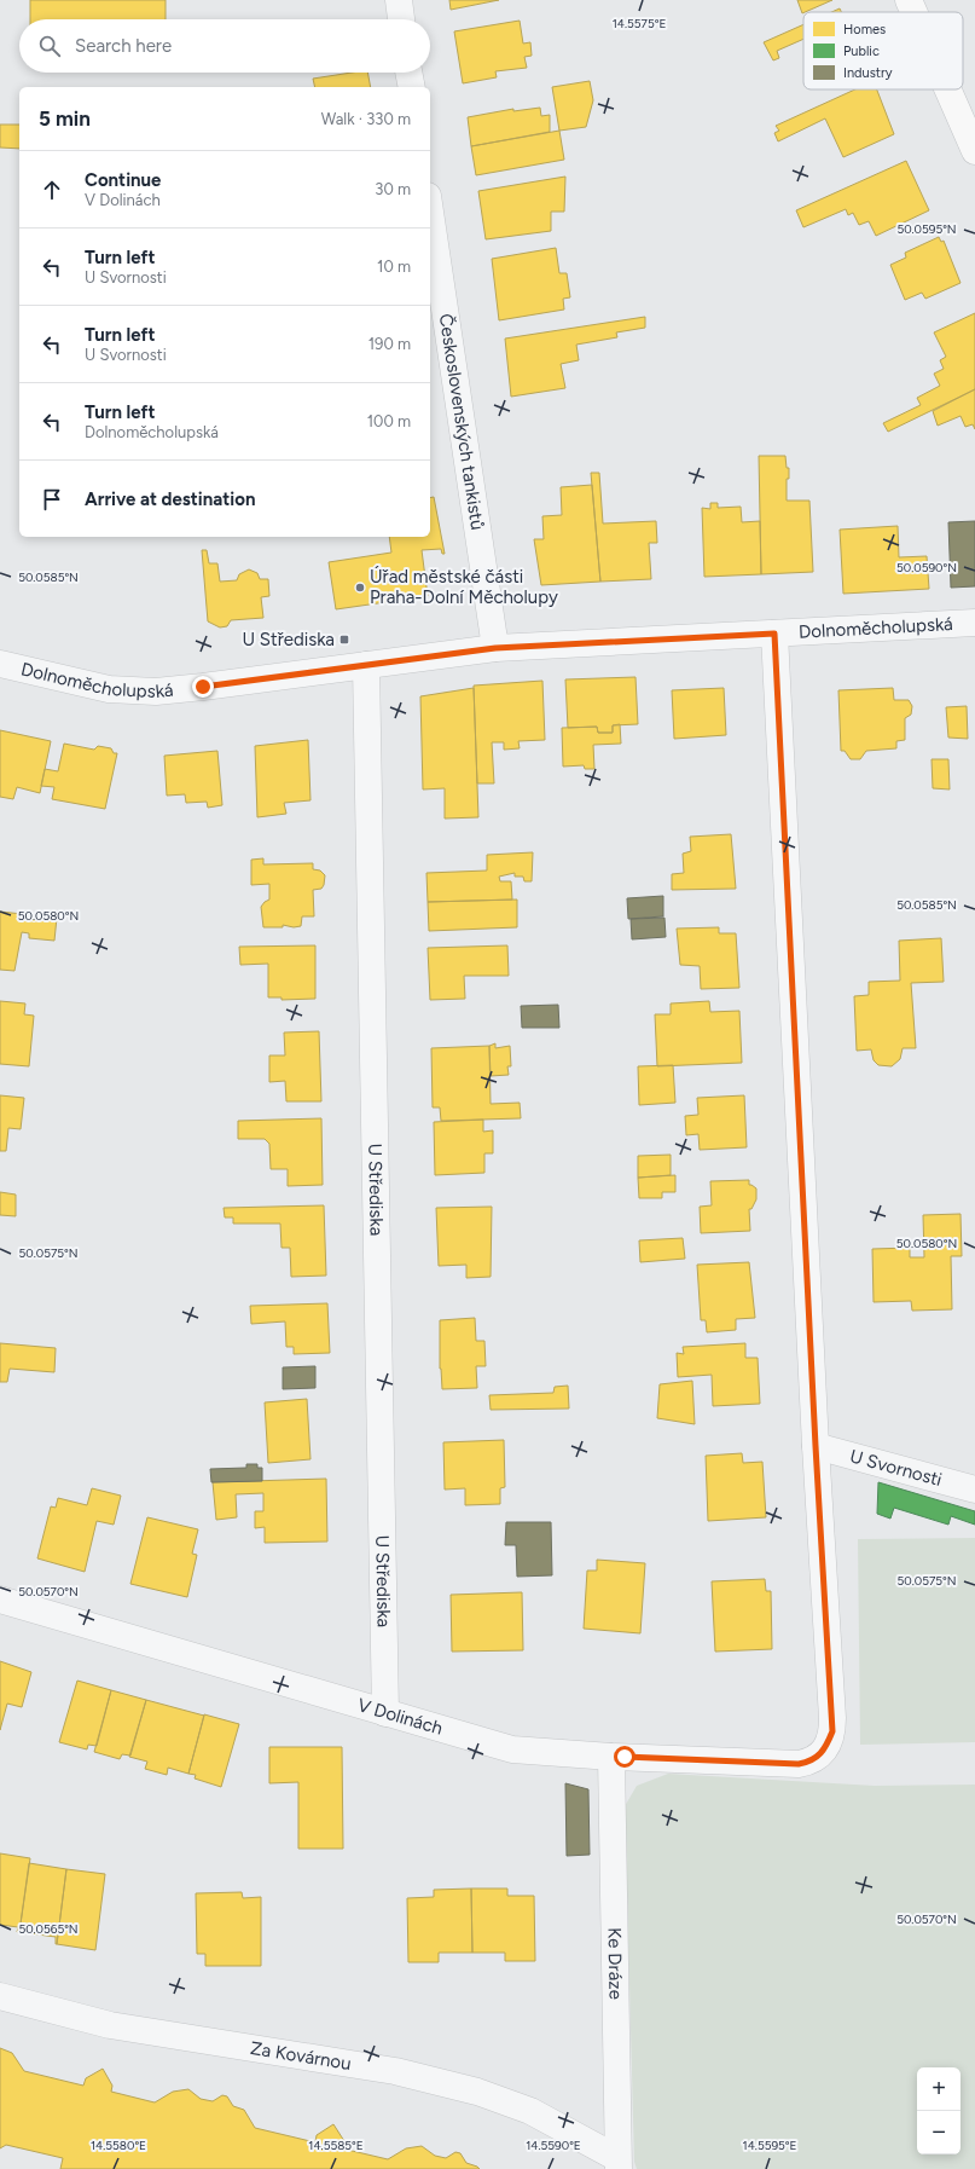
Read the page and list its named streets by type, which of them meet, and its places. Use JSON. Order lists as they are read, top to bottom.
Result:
{
  "streets": {
    "street": [
      "Československých tankistů",
      "Dolnoměcholupská",
      "U Střediska",
      "U Svornosti",
      "V Dolinách",
      "Ke Dráze",
      "Za Kovárnou"
    ]
  },
  "crossings": [
    ["Československých tankistů", "Dolnoměcholupská"],
    ["Dolnoměcholupská", "U Střediska"],
    ["U Střediska", "V Dolinách"],
    ["U Svornosti", "V Dolinách"],
    ["V Dolinách", "Ke Dráze"],
    ["Ke Dráze", "Za Kovárnou"]
  ],
  "places": {
    "other": ["Úřad městské části Praha-Dolní Měcholupy"],
    "transit": ["U Střediska"]
  },
  "legend": ["Homes", "Public", "Industry"],
  "page": {
    "search": "Search here",
    "heading": ["5 min", "Walk · 330 m"],
    "list": [
      ["Continue", "V Dolinách", "30 m"],
      ["Turn left", "U Svornosti", "10 m"],
      ["Turn left", "U Svornosti", "190 m"],
      ["Turn left", "Dolnoměcholupská", "100 m"],
      "Arrive at destination"
    ],
    "map_buttons": ["+", "−"]
  },
  "coordinates": [
    "14.5575°E",
    "50.0595°N",
    "50.0590°N",
    "50.0585°N",
    "50.0580°N",
    "50.0575°N",
    "50.0570°N",
    "50.0565°N",
    "14.5580°E",
    "14.5585°E",
    "14.5590°E",
    "14.5595°E"
  ]
}
